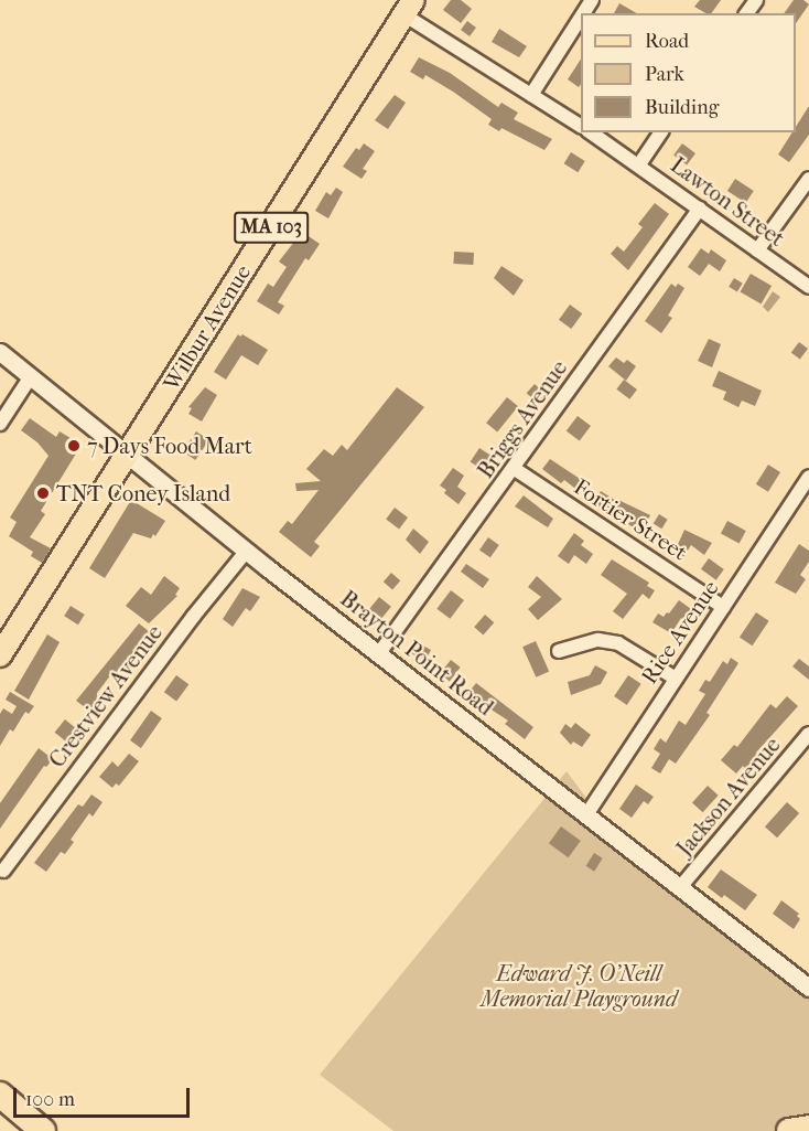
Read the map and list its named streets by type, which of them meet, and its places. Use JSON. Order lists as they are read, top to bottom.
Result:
{
  "streets": {
    "main road": ["MA 103", "Wilbur Avenue"],
    "street": [
      "Lawton Street",
      "Briggs Avenue",
      "Fortier Street",
      "Rice Avenue",
      "Brayton Point Road",
      "Crestview Avenue",
      "Jackson Avenue"
    ]
  },
  "crossings": [
    ["Lawton Street", "Briggs Avenue"],
    ["Wilbur Avenue", "Brayton Point Road"],
    ["Briggs Avenue", "Fortier Street"],
    ["Briggs Avenue", "Brayton Point Road"],
    ["Fortier Street", "Rice Avenue"],
    ["Rice Avenue", "Brayton Point Road"],
    ["Brayton Point Road", "Crestview Avenue"],
    ["Brayton Point Road", "Jackson Avenue"]
  ],
  "parks": ["Edward J. O'Neill Memorial Playground"],
  "places": ["7 Days Food Mart", "TNT Coney Island"],
  "legend": ["Road", "Park", "Building"],
  "scale_bar": "100 m"
}
